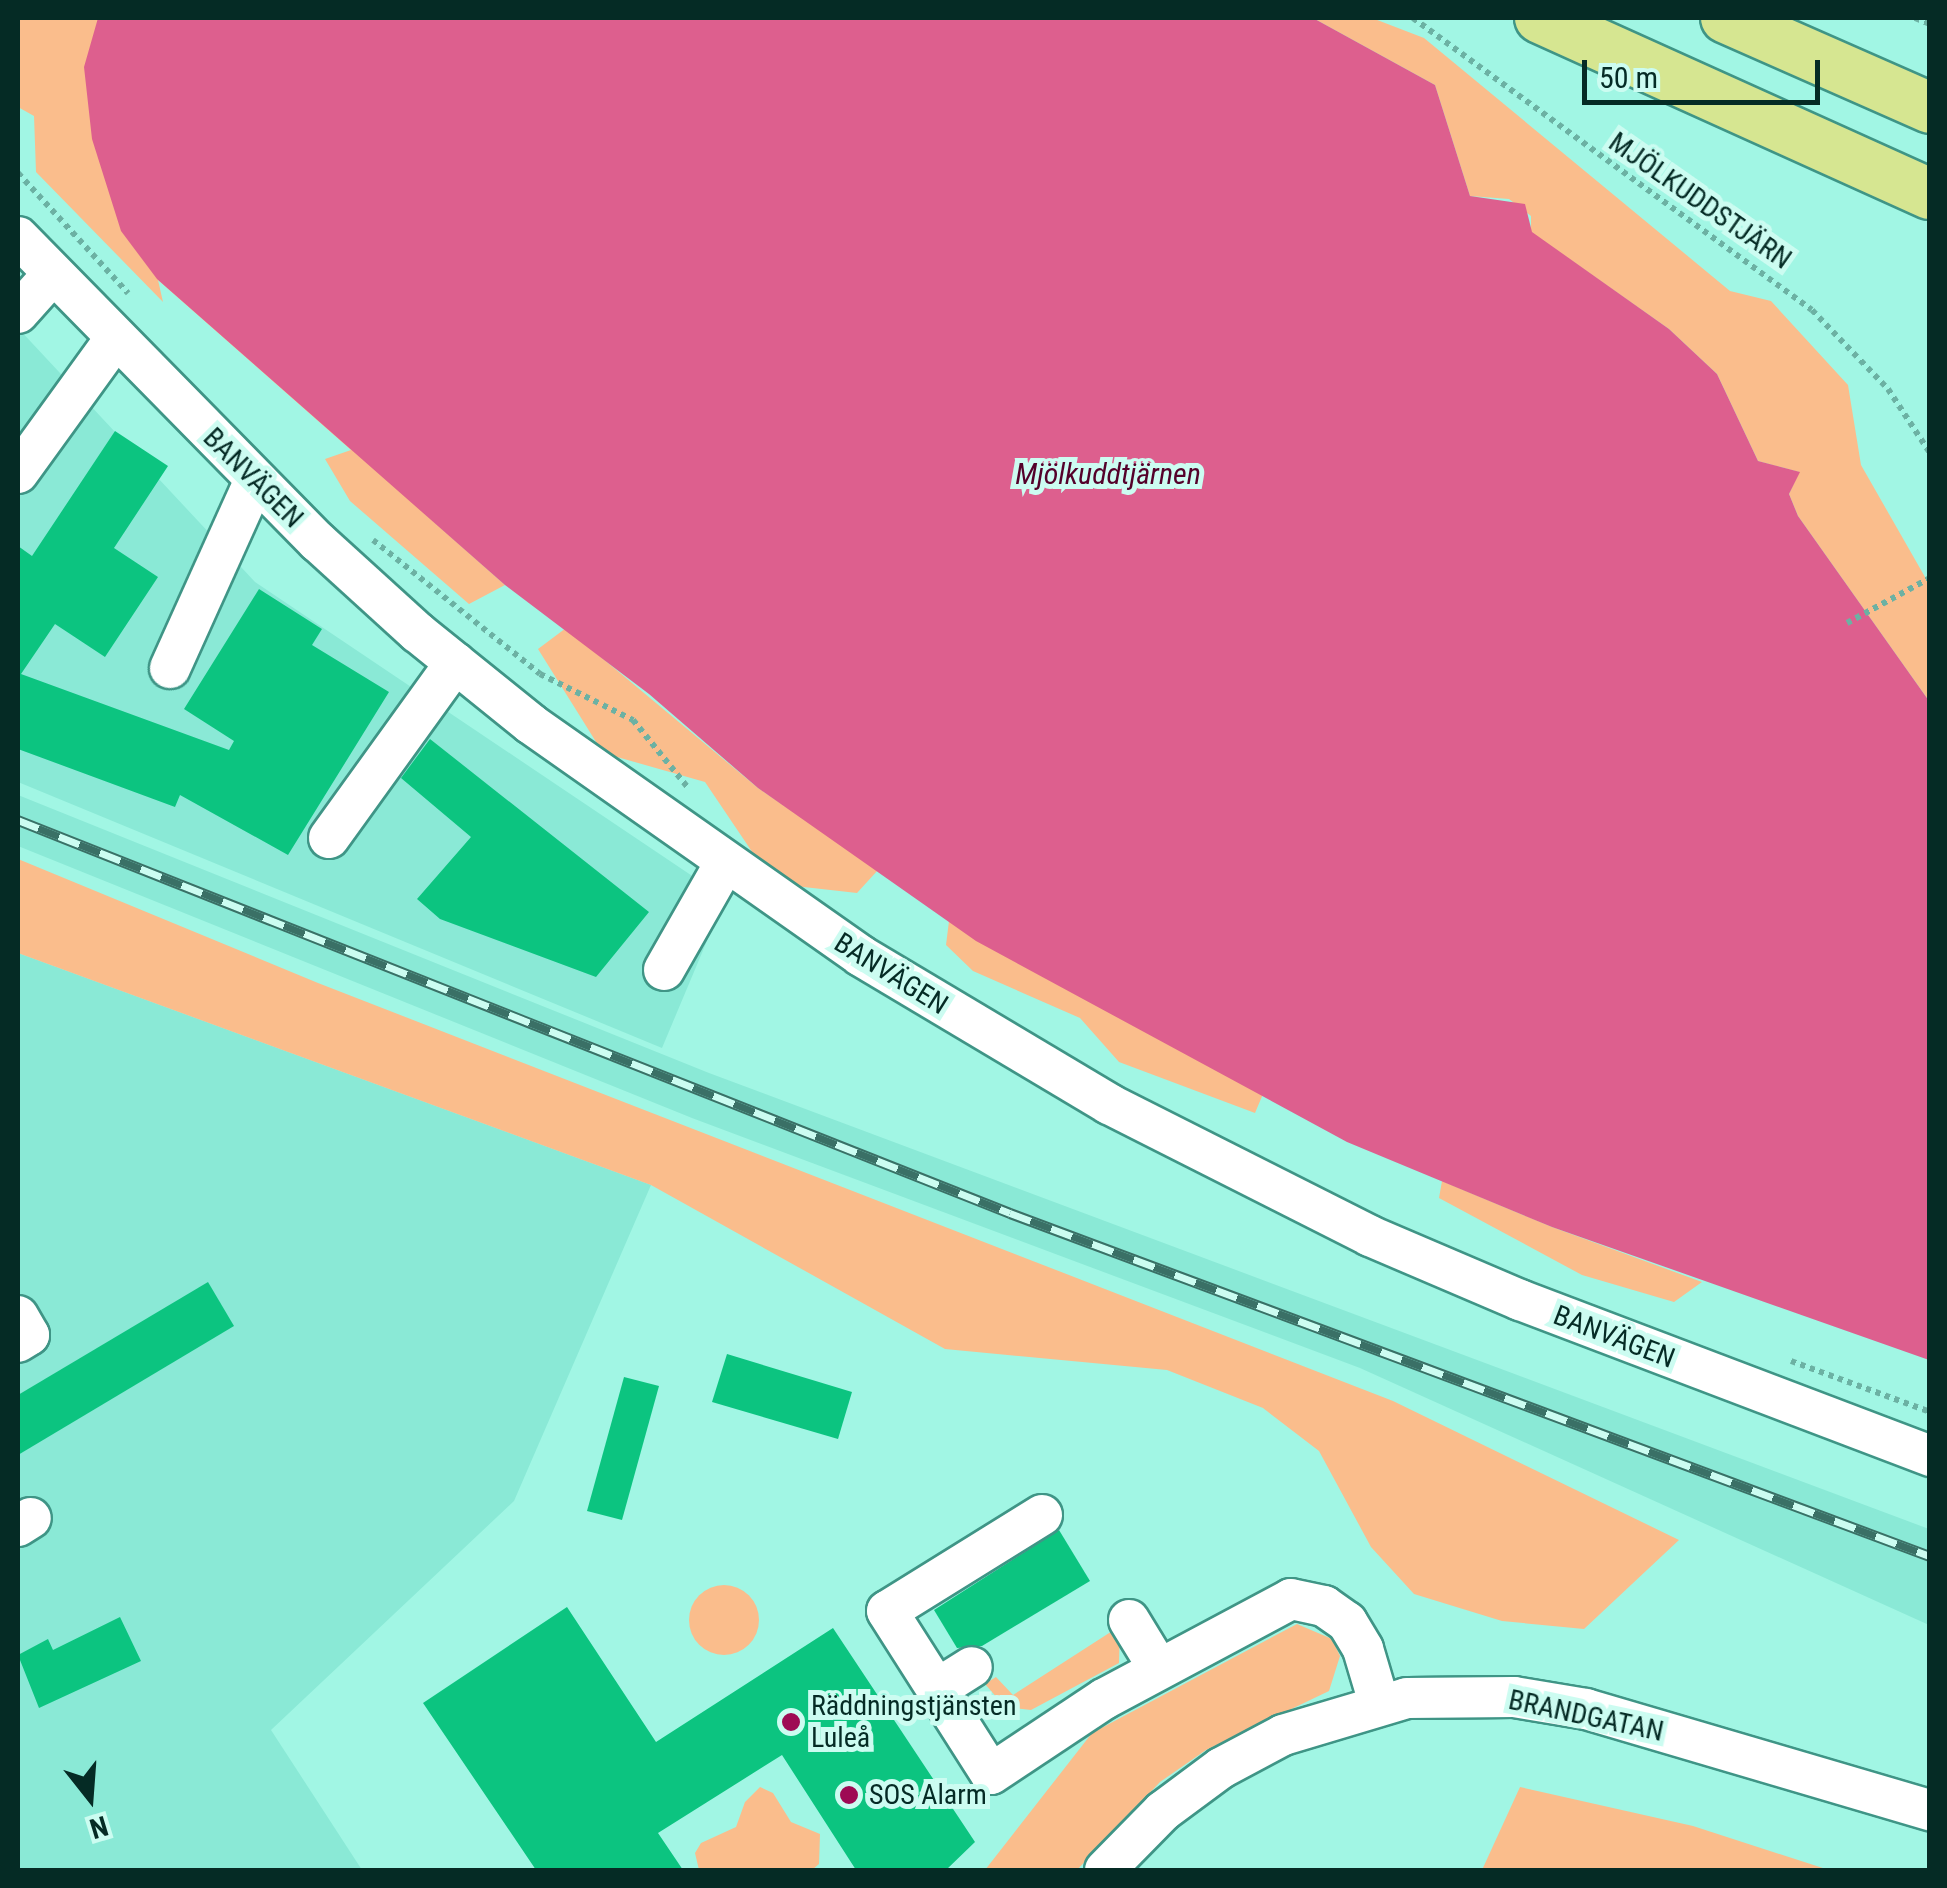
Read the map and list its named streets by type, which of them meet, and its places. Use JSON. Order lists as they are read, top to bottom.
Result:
{
  "streets": {
    "street": ["BANVÄGEN", "BRANDGATAN"],
    "path": ["MJÖLKUDDSTJÄRN"]
  },
  "water": ["Mjölkuddtjärnen"],
  "places": ["Räddningstjänsten Luleå", "SOS Alarm"],
  "scale_bar": "50 m",
  "north": "bottom"
}
